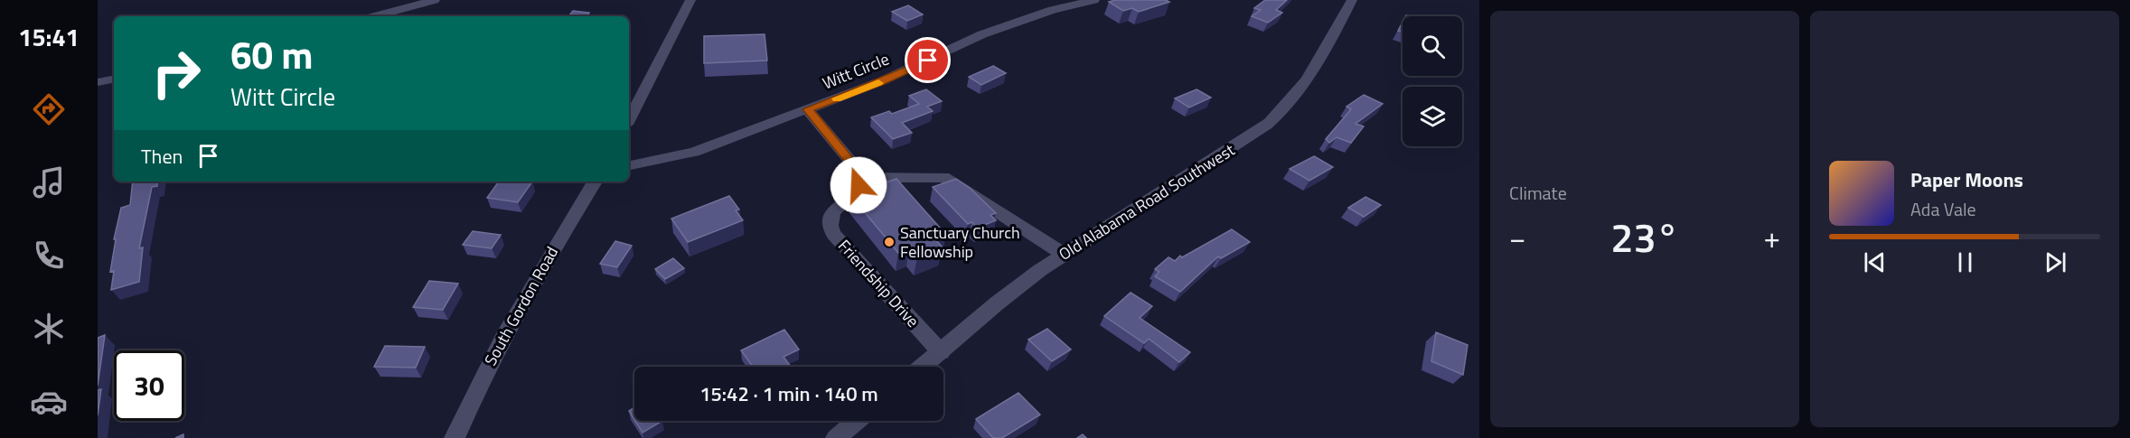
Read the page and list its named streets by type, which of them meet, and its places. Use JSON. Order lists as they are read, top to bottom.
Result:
{
  "streets": {
    "street": [
      "Witt Circle",
      "Old Alabama Road Southwest",
      "Friendship Drive",
      "South Gordon Road"
    ]
  },
  "crossings": [
    ["Old Alabama Road Southwest", "Friendship Drive"]
  ],
  "places": ["Sanctuary Church Fellowship"],
  "page": {
    "tabs": "15:41",
    "tile": "Climate",
    "turn": ["60 m", "Witt Circle"],
    "then": "Then",
    "song": ["Paper Moons", "Ada Vale"],
    "heat": ["−", "23°", "+"],
    "limit": "30",
    "trip": "15:42 · 1 min · 140 m"
  }
}
